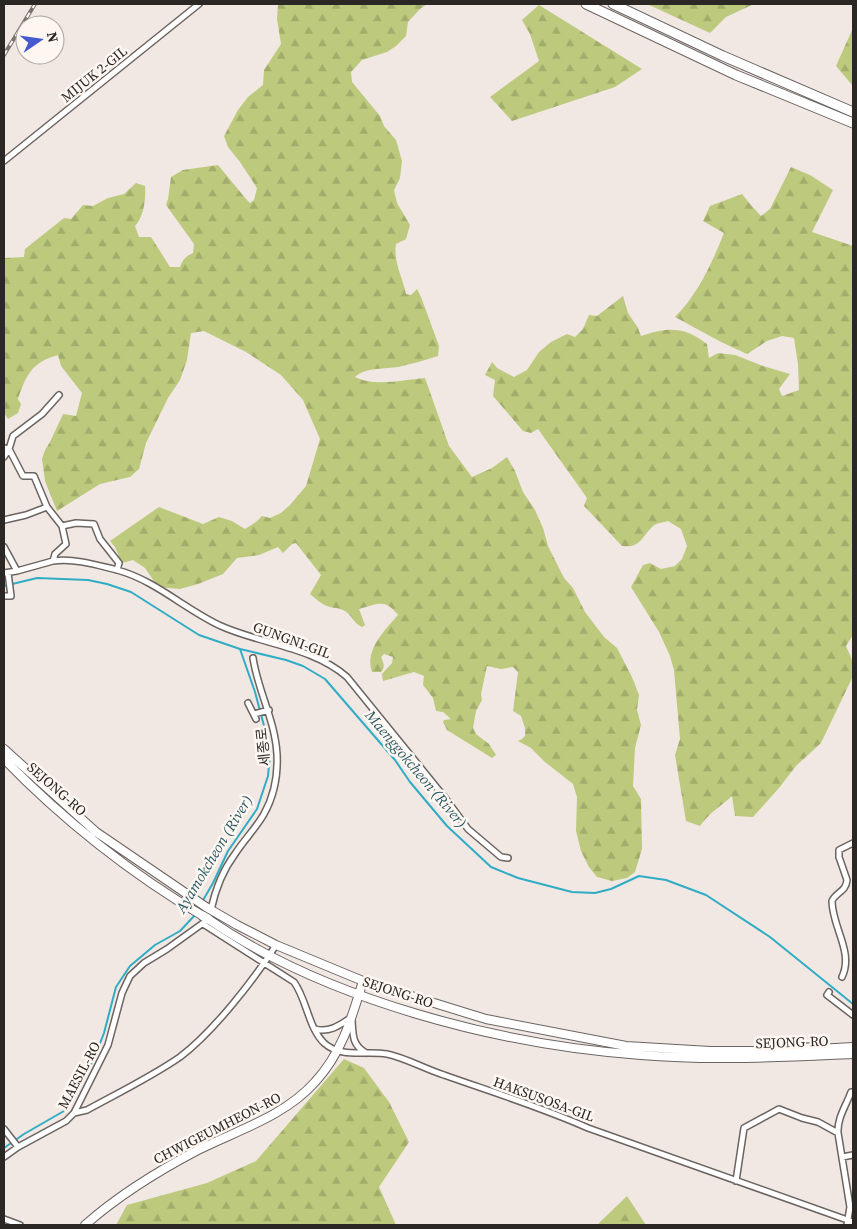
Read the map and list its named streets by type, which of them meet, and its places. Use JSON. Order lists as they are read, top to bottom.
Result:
{
  "streets": {
    "main road": ["SEJONG-RO", "CHWIGEUMHEON-RO"],
    "street": [
      "MIJUK 2-GIL",
      "GUNGNI-GIL",
      "세종로",
      "MAESIL-RO",
      "HAKSUSOSA-GIL"
    ]
  },
  "crossings": [
    ["세종로", "SEJONG-RO"],
    ["세종로", "MAESIL-RO"],
    ["SEJONG-RO", "MAESIL-RO"],
    ["SEJONG-RO", "CHWIGEUMHEON-RO"],
    ["HAKSUSOSA-GIL", "CHWIGEUMHEON-RO"]
  ],
  "water": ["Maenggokcheon (River)", "Ayamokcheon (River)"],
  "north": "right"
}
